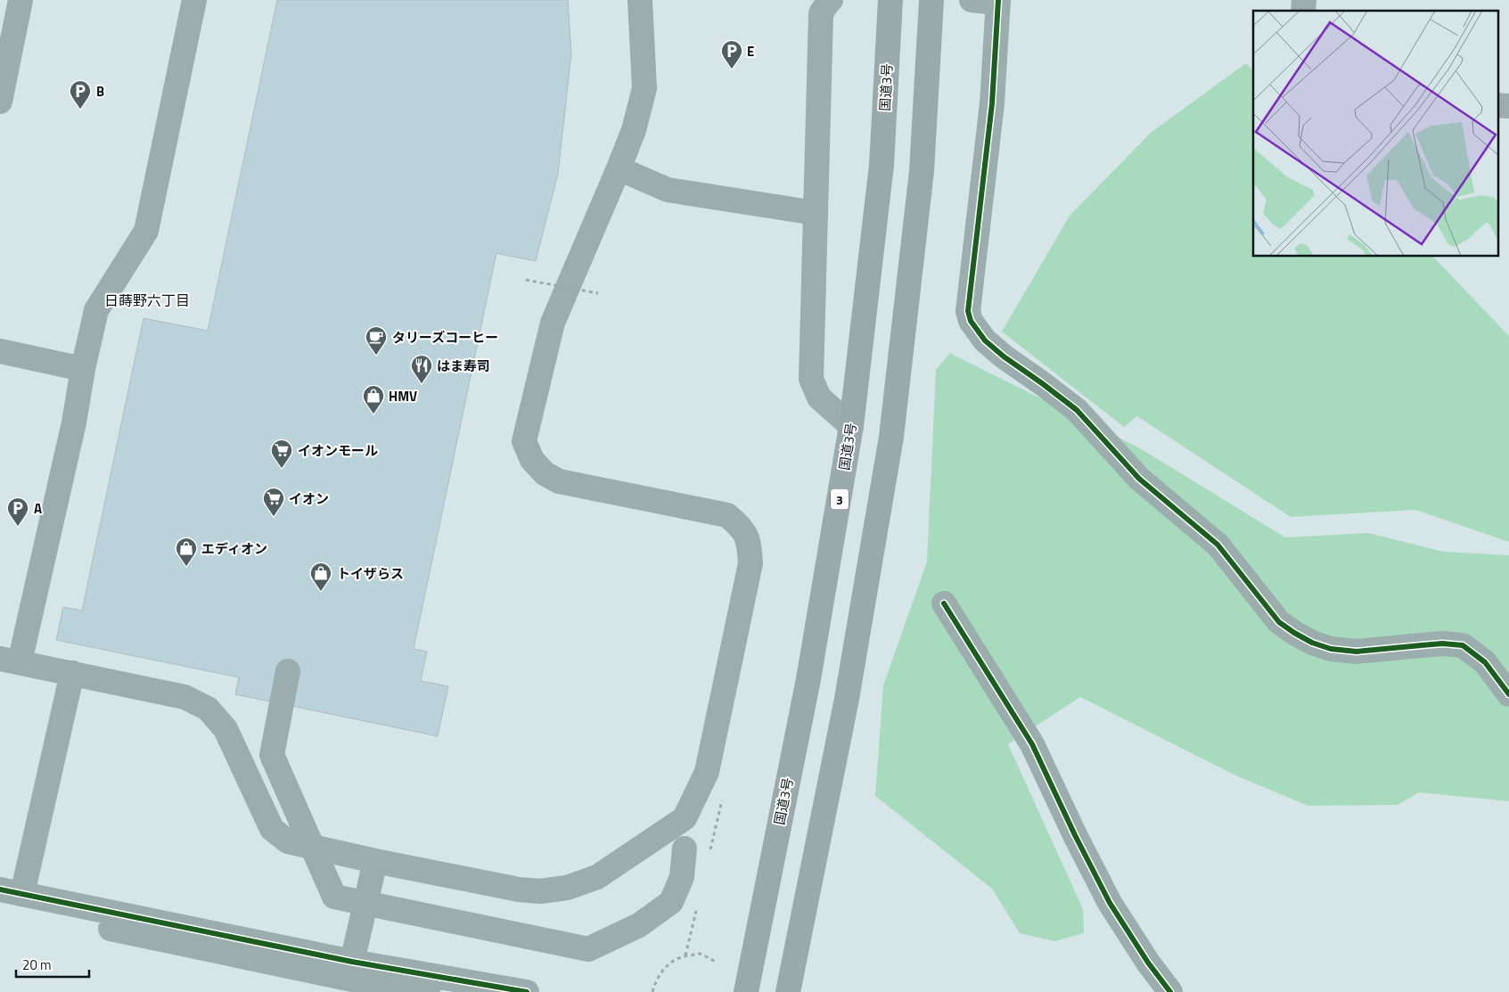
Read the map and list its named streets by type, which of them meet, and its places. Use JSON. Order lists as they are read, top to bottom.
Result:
{
  "streets": {
    "highway": ["国道3号", "3"]
  },
  "districts": ["日蒔野六丁目"],
  "places": {
    "parking": ["E", "B", "A"],
    "cafe": ["タリーズコーヒー"],
    "restaurant": ["はま寿司"],
    "shop": ["HMV", "エディオン", "トイザらス"],
    "supermarket": ["イオンモール", "イオン"]
  },
  "scale_bar": "20 m"
}
